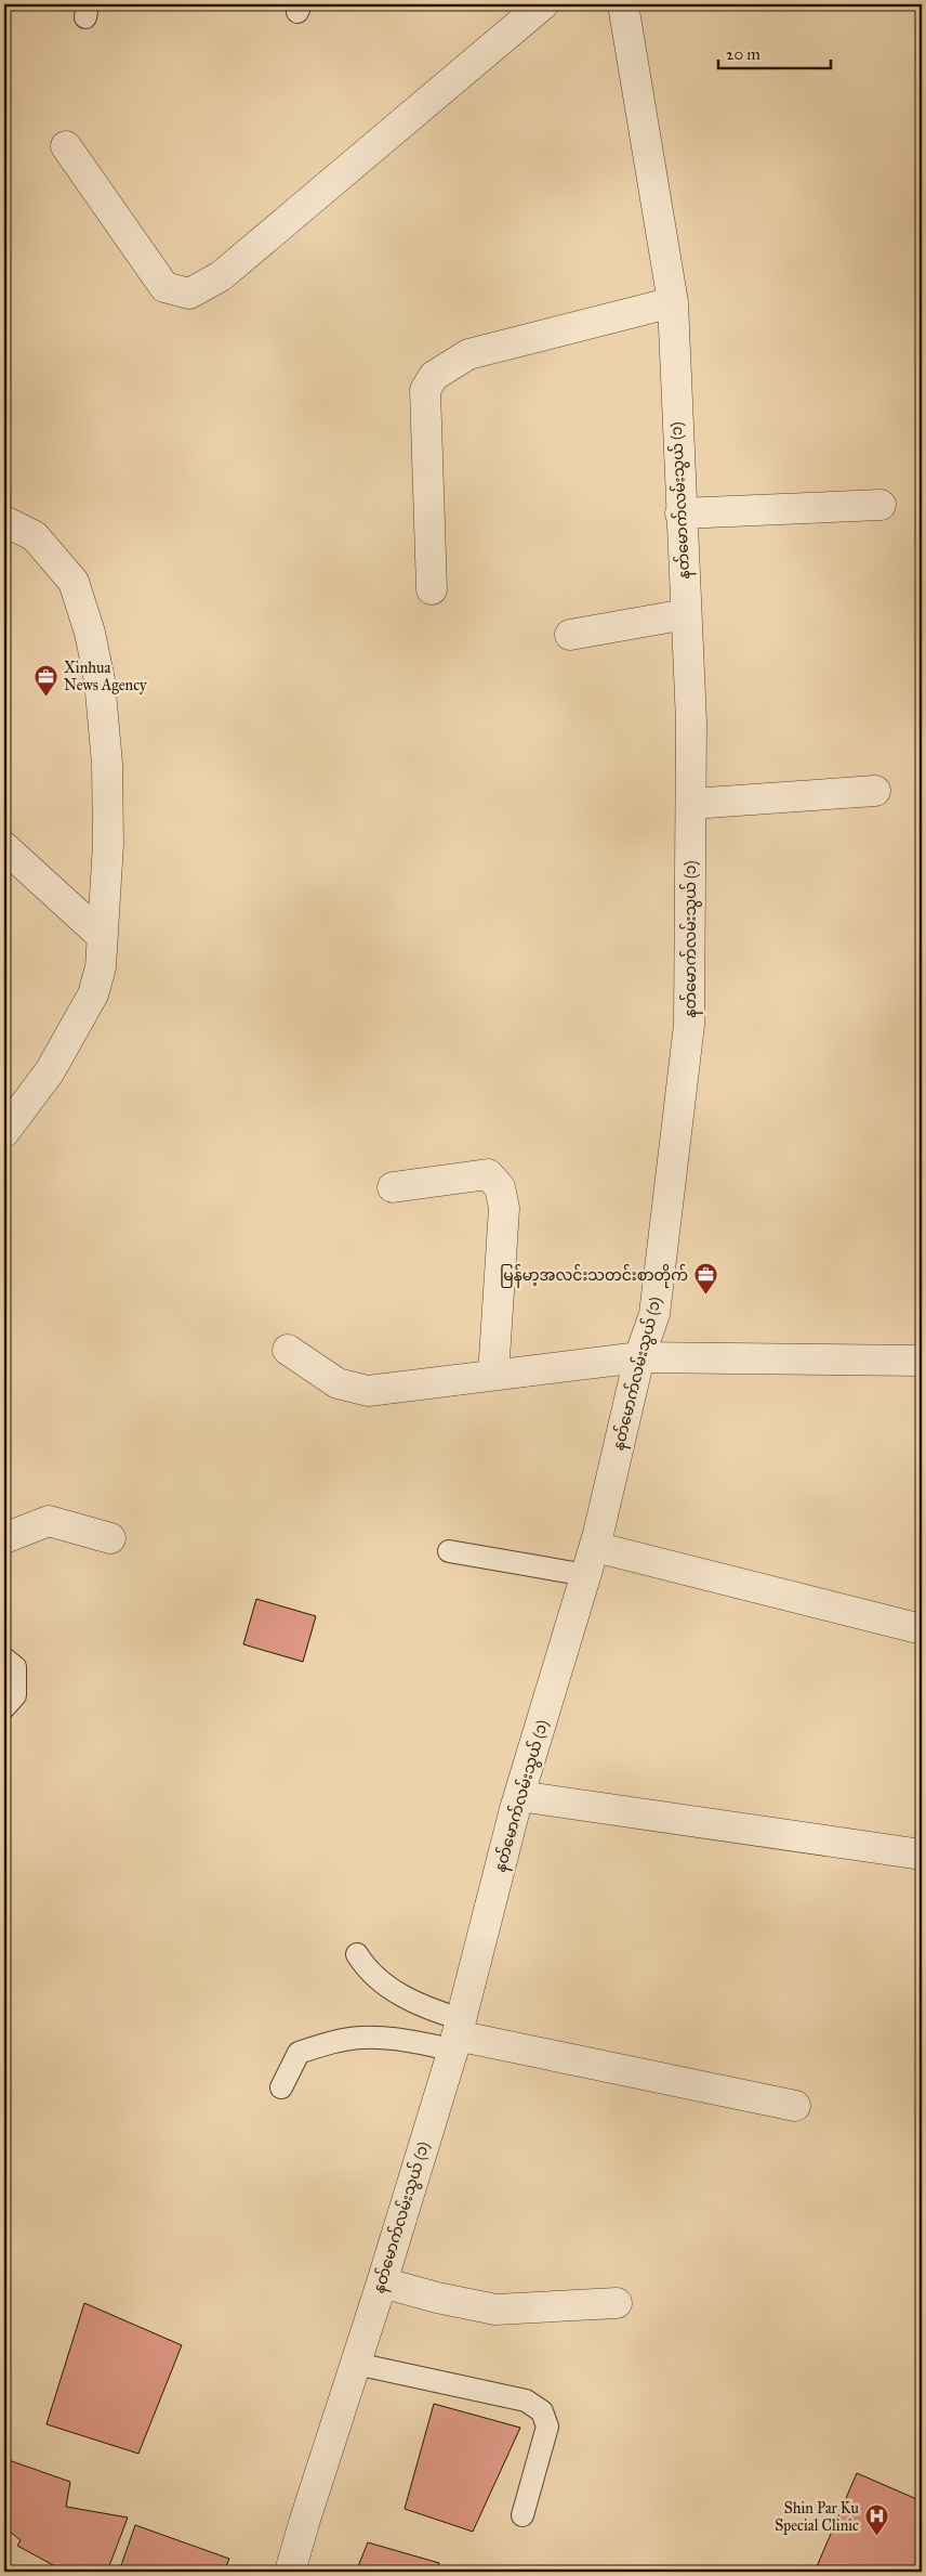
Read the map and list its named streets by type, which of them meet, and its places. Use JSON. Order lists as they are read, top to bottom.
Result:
{
  "streets": {
    "street": ["နတ်မောက်လမ်းသွယ် (၁)"]
  },
  "places": {
    "office": ["Xinhua News Agency", "မြန်မာ့အလင်းသတင်းစာတိုက်"],
    "hospital": ["Shin Par Ku Special Clinic"]
  },
  "scale_bar": "20 m"
}
